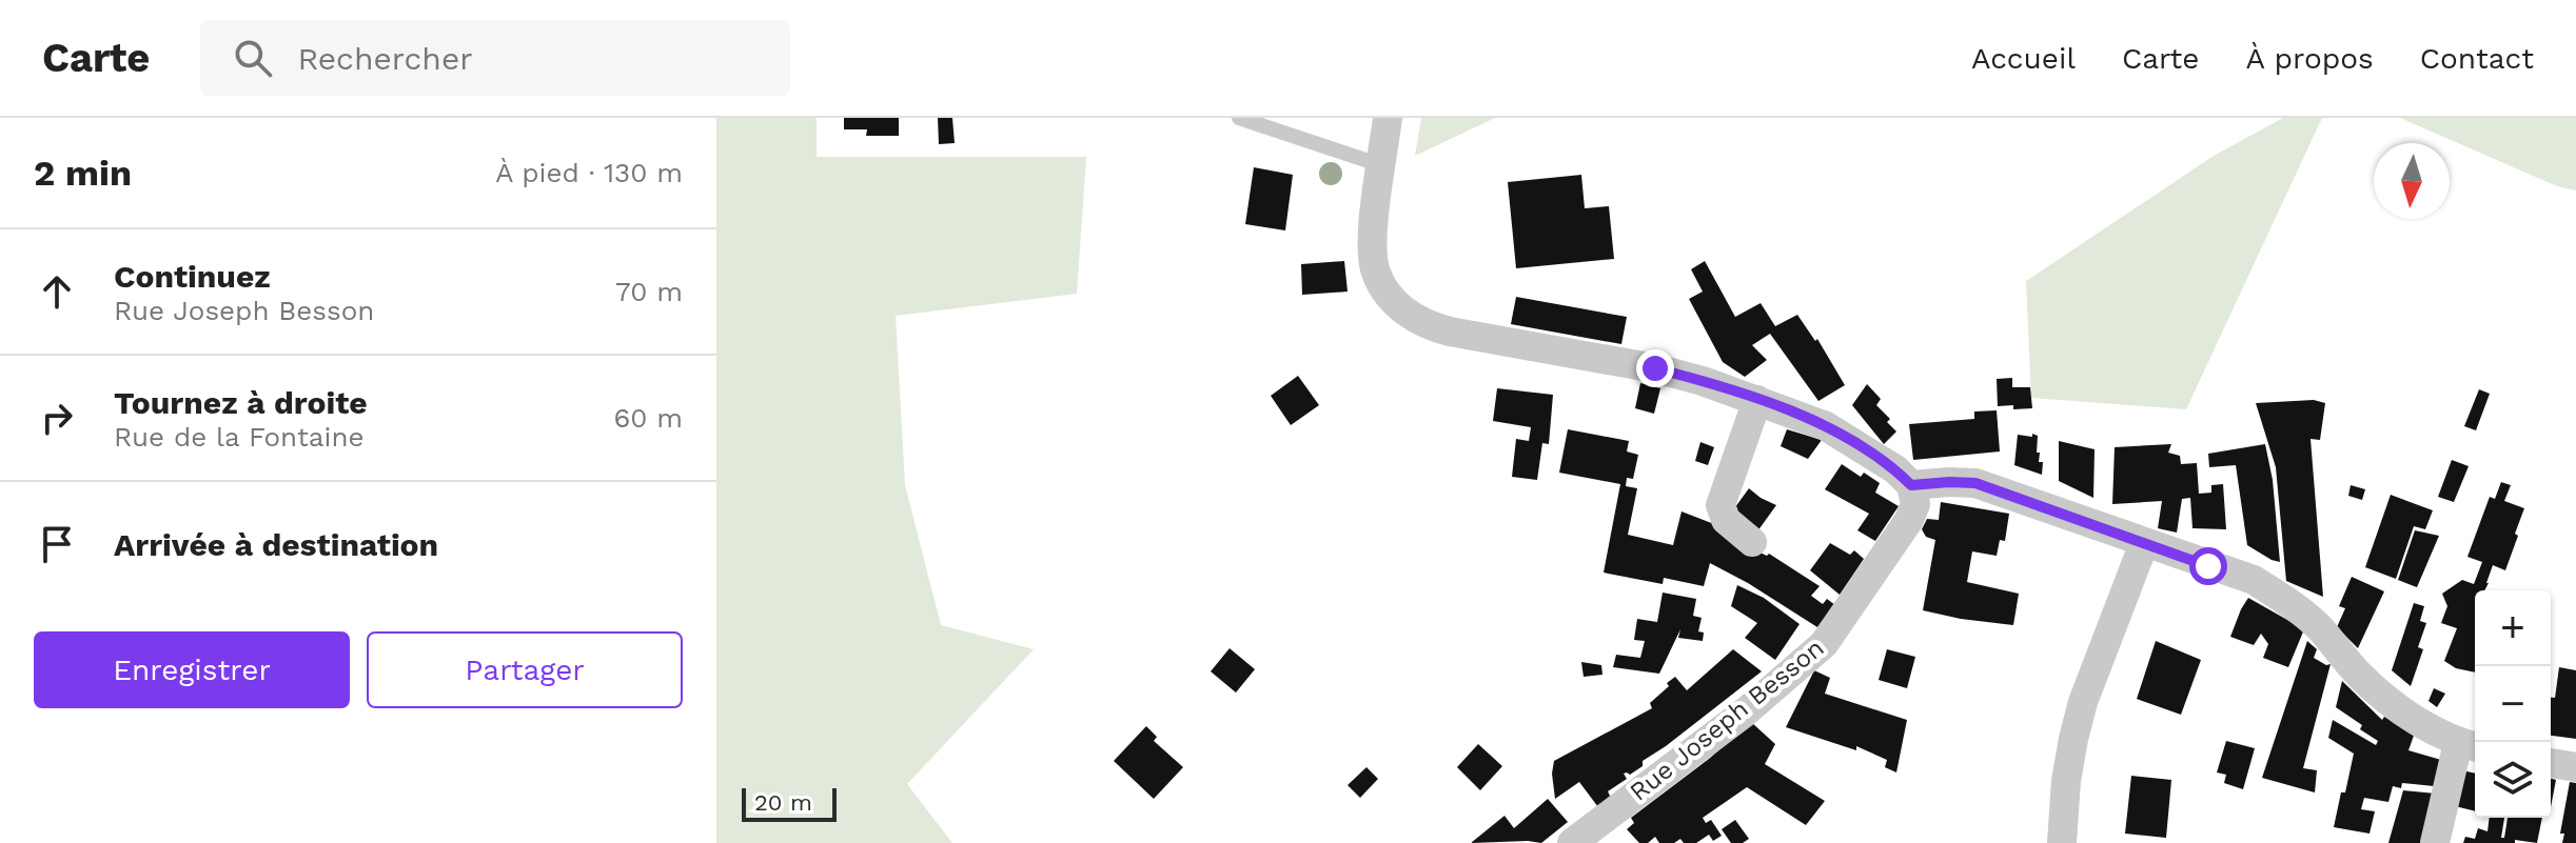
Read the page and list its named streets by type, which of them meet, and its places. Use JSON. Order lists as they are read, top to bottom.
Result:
{
  "streets": {
    "street": ["Rue Joseph Besson"]
  },
  "scale_bar": "20 m",
  "north": "bottom",
  "page": {
    "header": "Carte",
    "search": "Rechercher",
    "nav": [
      "Accueil",
      "Carte",
      "À propos",
      "Contact"
    ],
    "heading": ["2 min", "À pied · 130 m"],
    "list": [
      ["Continuez", "Rue Joseph Besson", "70 m"],
      ["Tournez à droite", "Rue de la Fontaine", "60 m"],
      "Arrivée à destination"
    ],
    "map_buttons": ["+", "−"],
    "buttons": ["Enregistrer", "Partager"],
    "scale": "20 m"
  }
}
